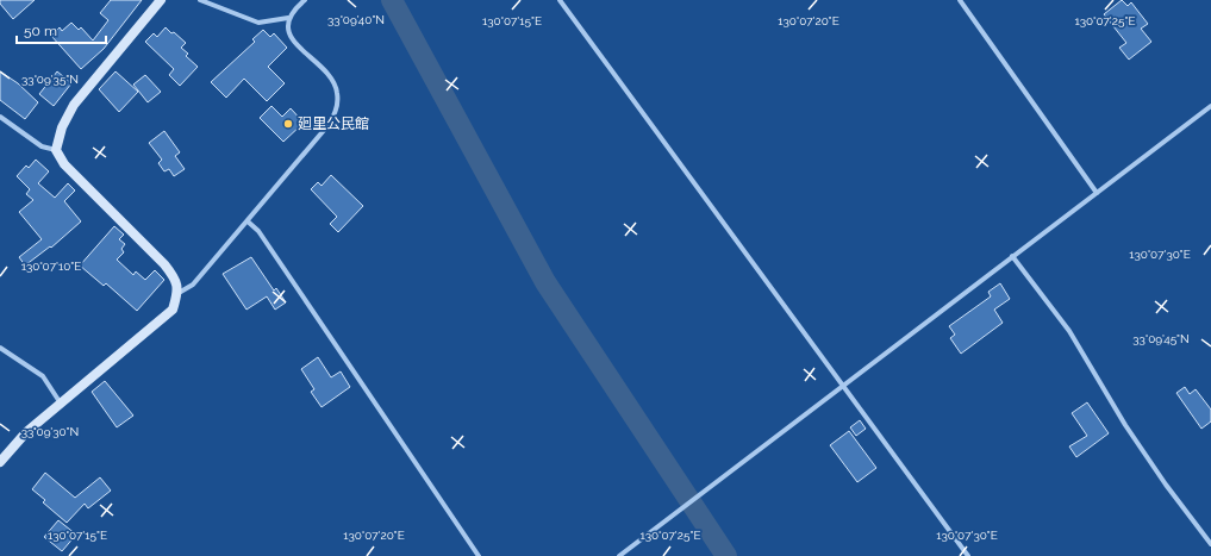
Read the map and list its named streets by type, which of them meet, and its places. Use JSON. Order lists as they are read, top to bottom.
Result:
{
  "places": ["廻里公民館"],
  "scale_bar": "50 m",
  "coordinates": [
    "33°09'40\"N",
    "130°07'15\"E",
    "130°07'20\"E",
    "130°07'25\"E",
    "33°09'35\"N",
    "130°07'30\"E",
    "130°07'10\"E",
    "33°09'45\"N",
    "33°09'30\"N"
  ]
}
